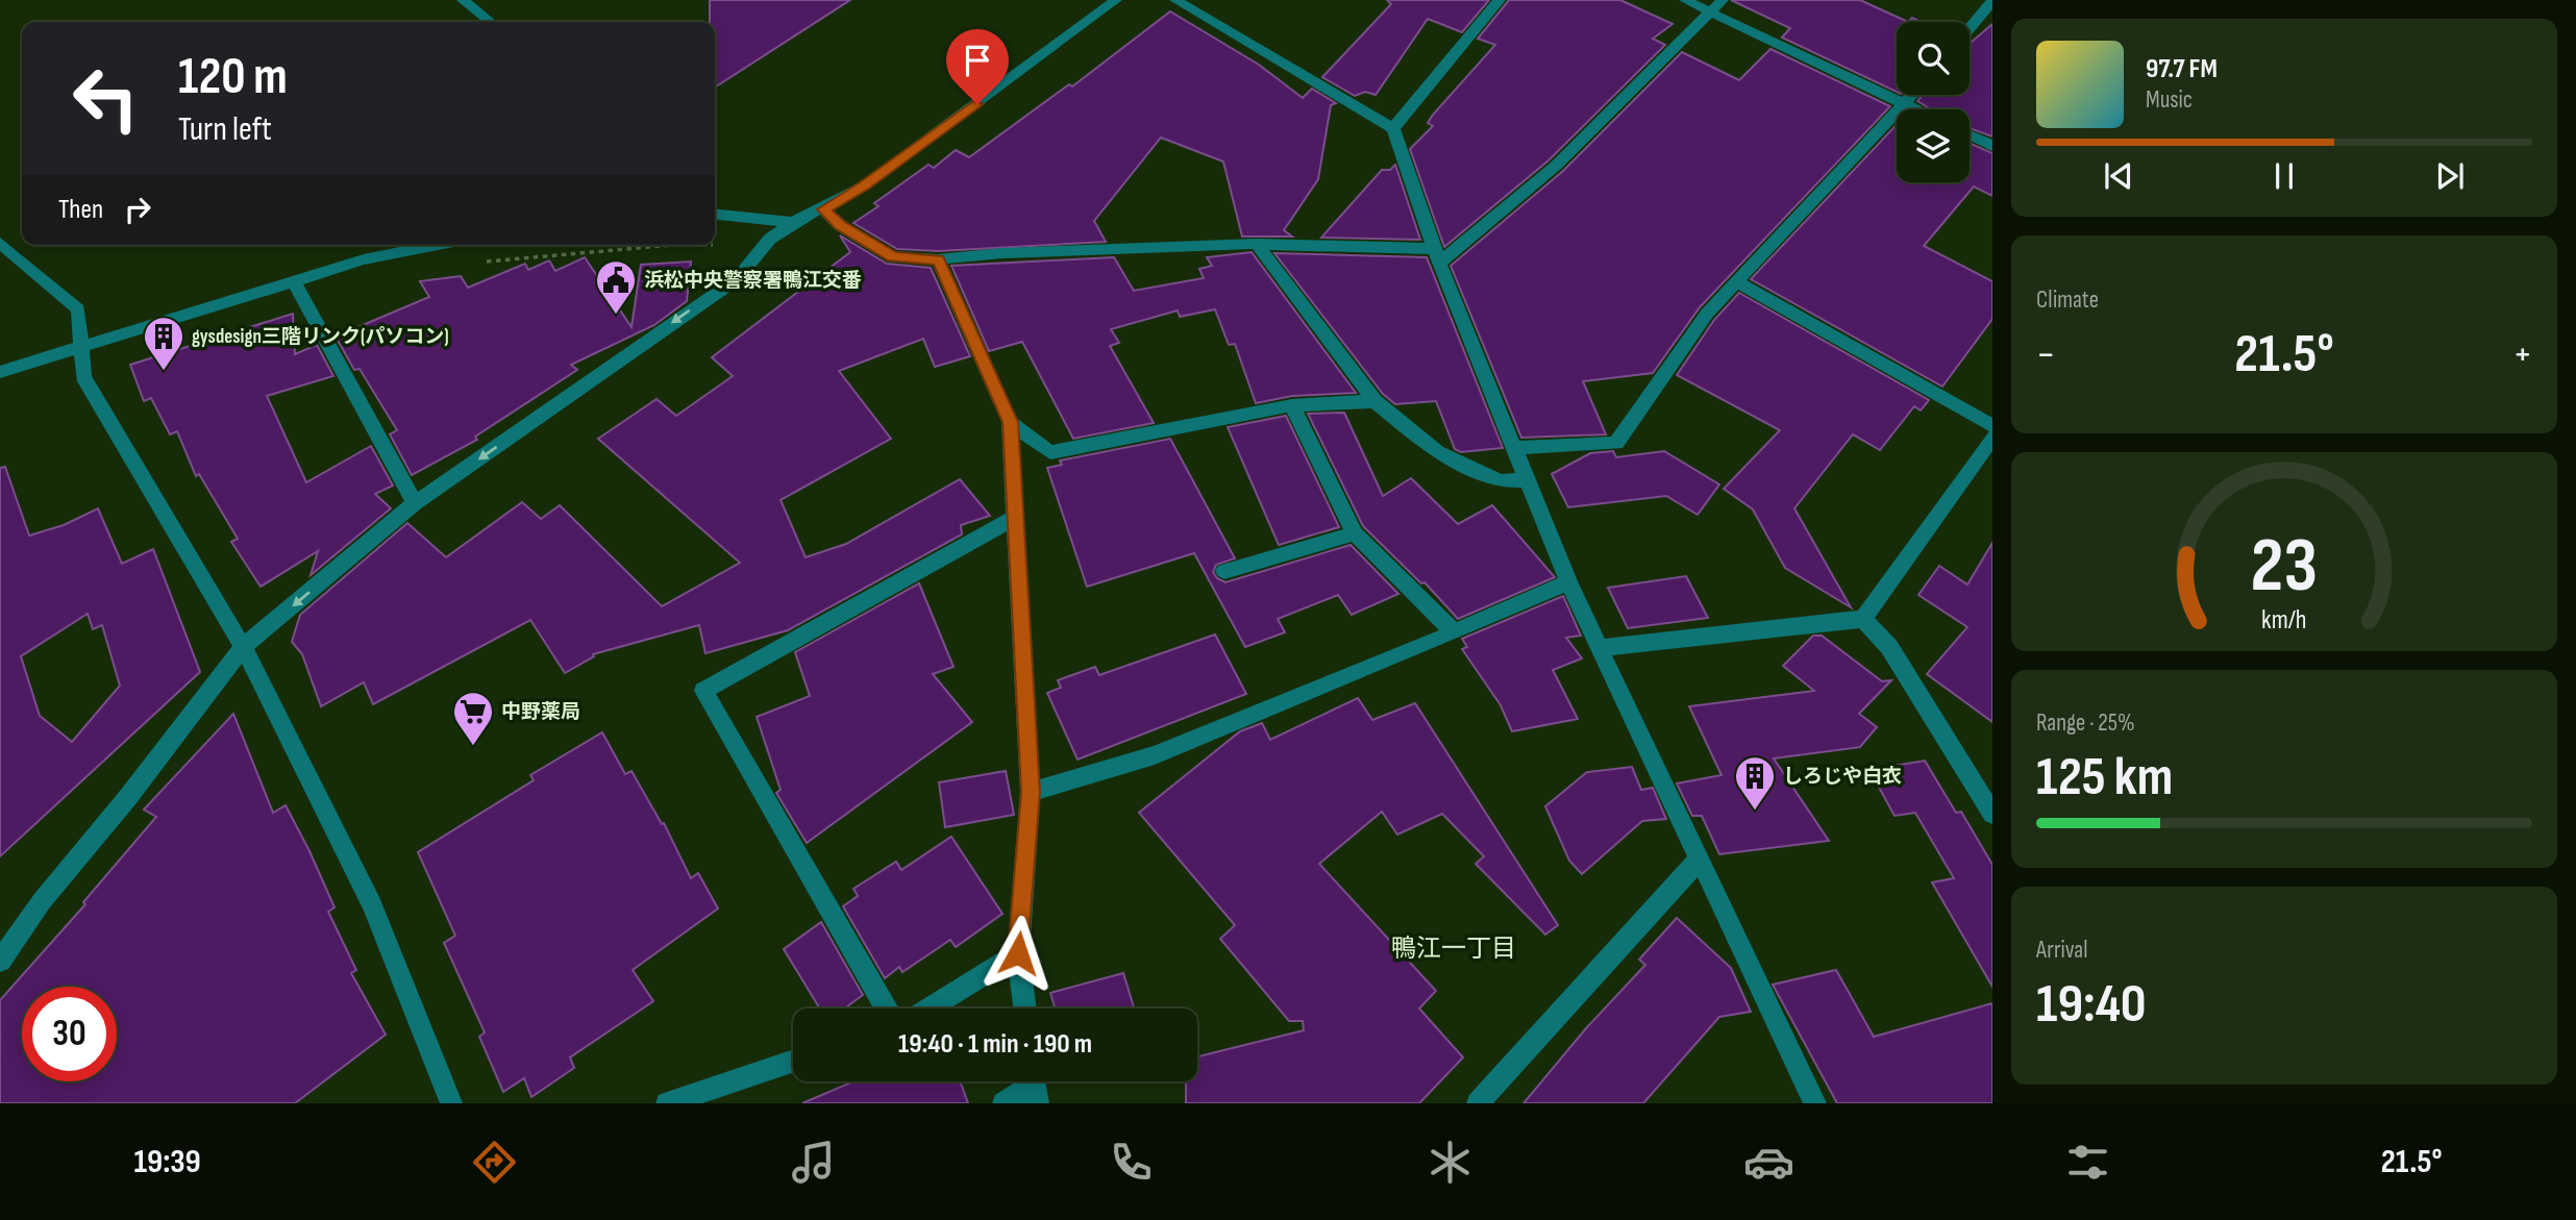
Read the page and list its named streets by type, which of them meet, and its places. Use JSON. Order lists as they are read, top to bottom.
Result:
{
  "districts": ["鴨江一丁目"],
  "places": {
    "public building": ["浜松中央警察署鴨江交番"],
    "building": ["gysdesign三階リンク(パソコン)", "しろじや白衣"],
    "supermarket": ["中野薬局"]
  },
  "page": {
    "turn": ["120 m", "Turn left"],
    "song": ["97.7 FM", "Music"],
    "then": "Then",
    "tile": [
      "Climate",
      ["Range · 25%", "125 km"],
      ["Arrival", "19:40"]
    ],
    "heat": ["−", "21.5°", "+"],
    "limit": "30",
    "trip": "19:40 · 1 min · 190 m",
    "tabs": ["19:39", "21.5°"],
    "gauge": ["23", "km/h"]
  }
}
